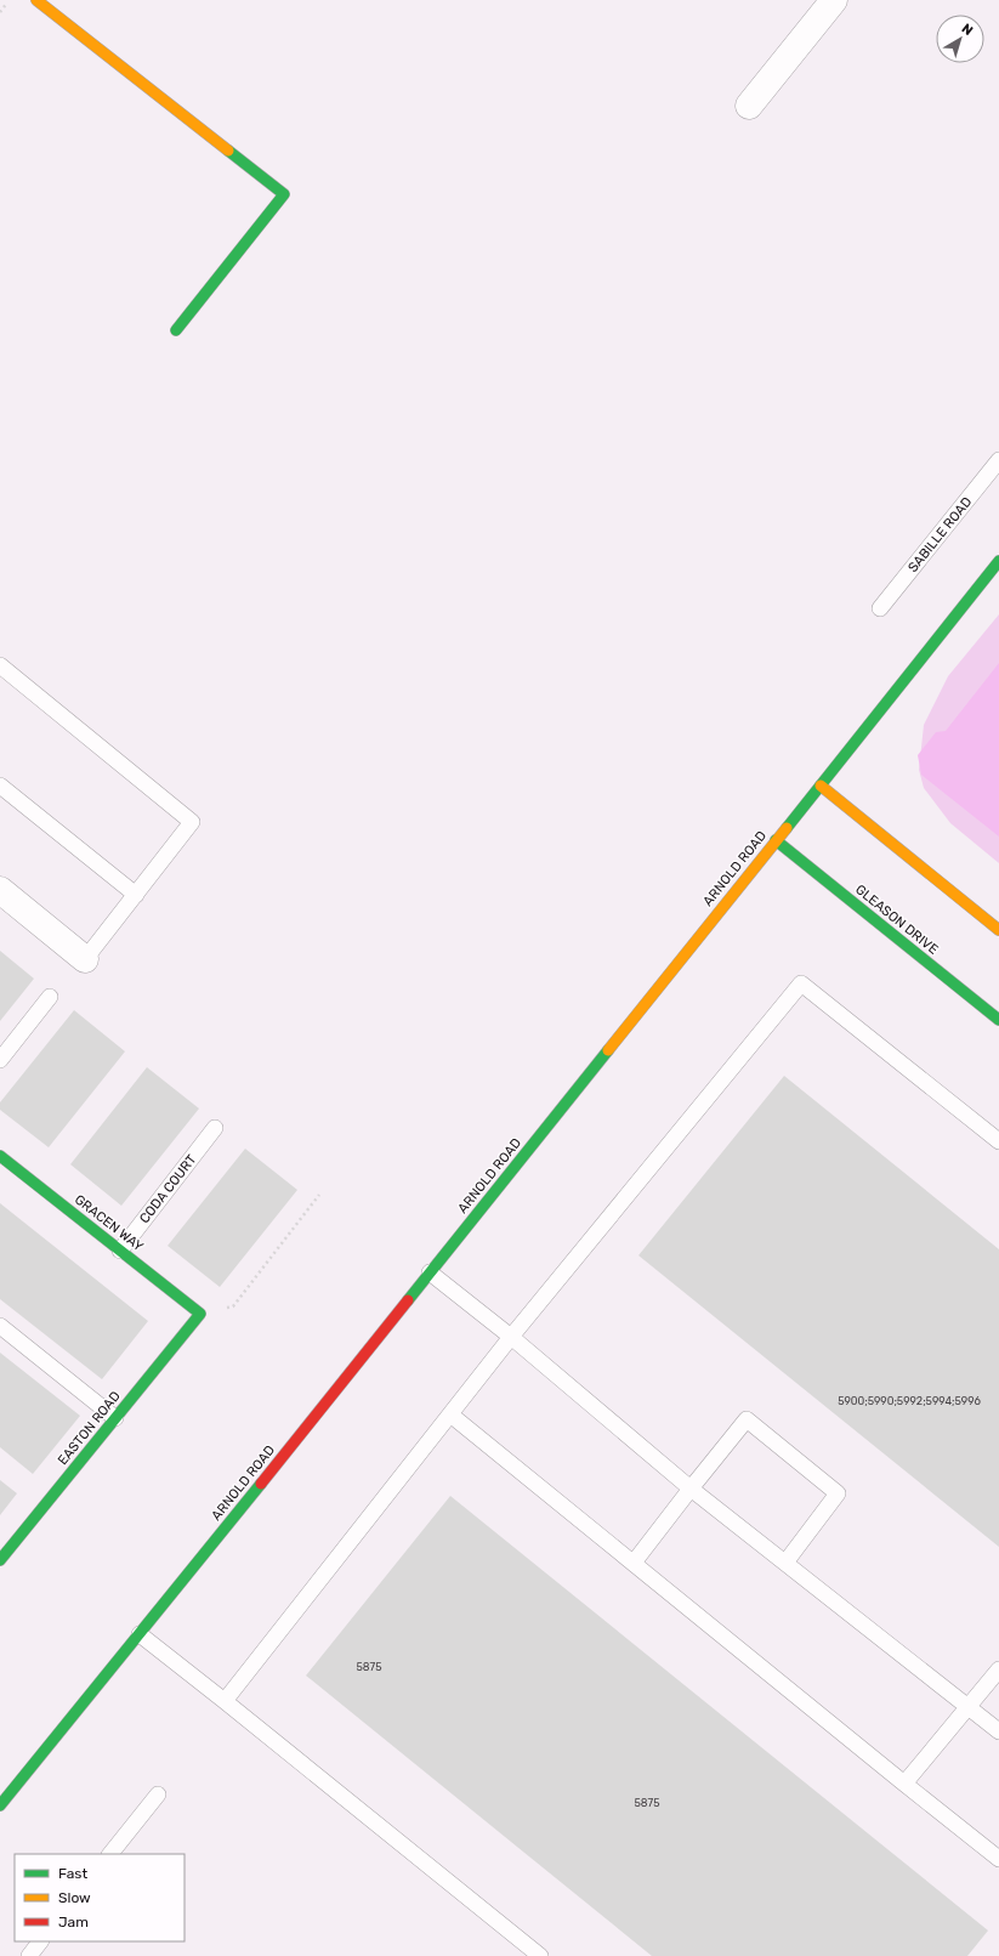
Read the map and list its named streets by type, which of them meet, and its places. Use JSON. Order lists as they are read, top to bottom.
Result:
{
  "streets": {
    "street": [
      "ARNOLD ROAD",
      "GLEASON DRIVE",
      "GRACEN WAY",
      "EASTON ROAD"
    ],
    "lane": ["SABILLE ROAD", "CODA COURT"]
  },
  "crossings": [
    ["ARNOLD ROAD", "GLEASON DRIVE"],
    ["CODA COURT", "GRACEN WAY"],
    ["GRACEN WAY", "EASTON ROAD"]
  ],
  "house_numbers": ["5900;5990;5992;5994;5996", "5875", "5875"],
  "legend": ["Fast", "Slow", "Jam"],
  "north": "top right"
}
